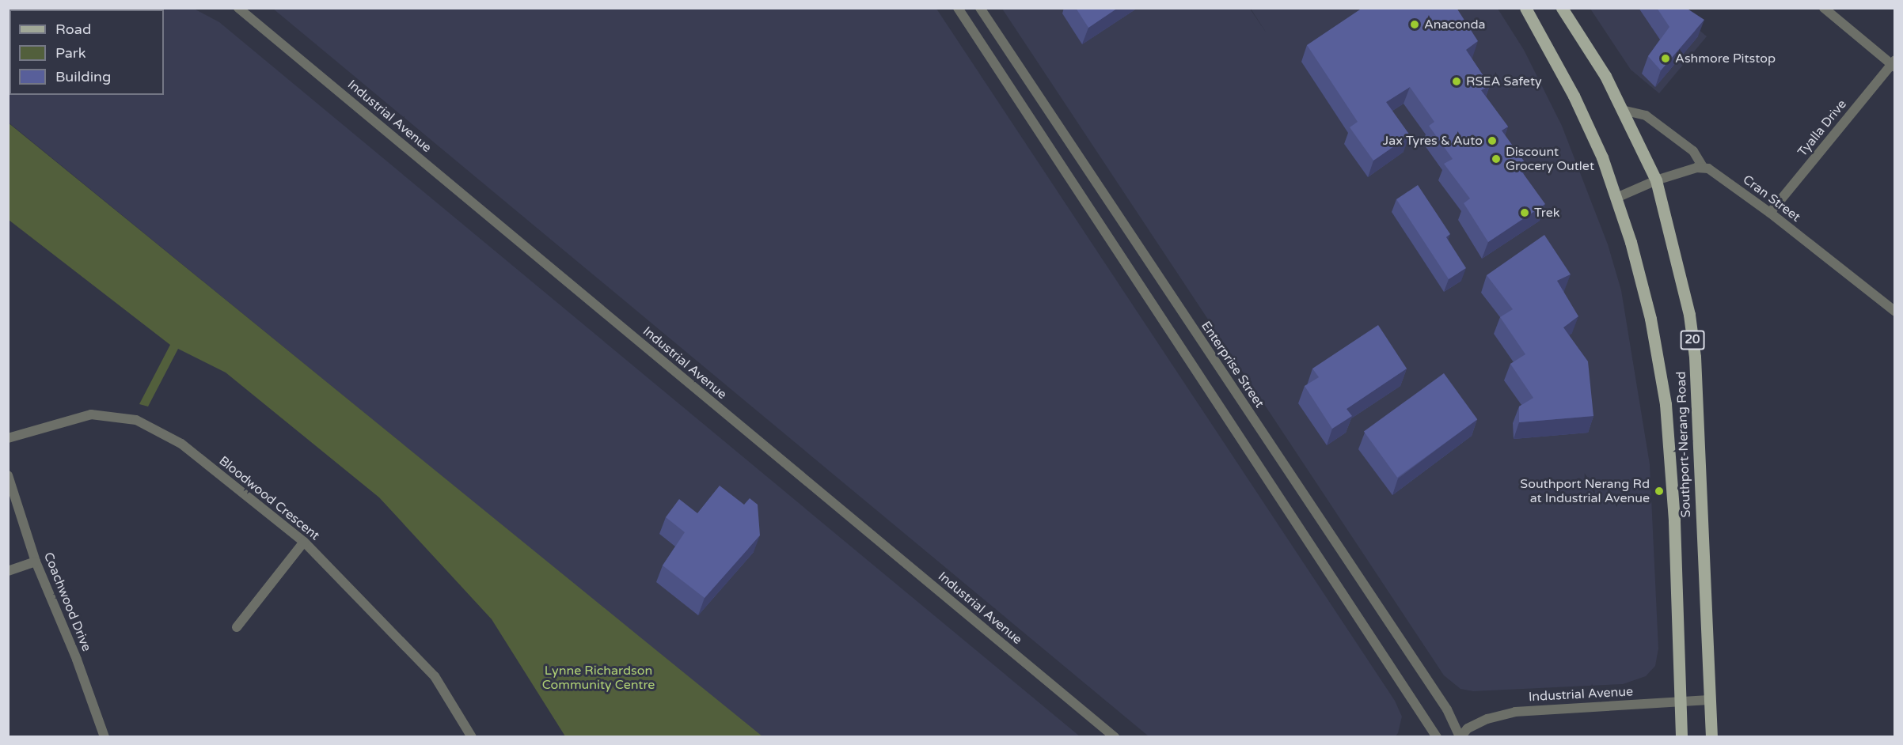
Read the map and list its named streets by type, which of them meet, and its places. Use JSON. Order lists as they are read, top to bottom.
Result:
{
  "streets": {
    "main road": ["20", "Southport-Nerang Road"],
    "street": [
      "Industrial Avenue",
      "Tyalla Drive",
      "Cran Street",
      "Enterprise Street",
      "Bloodwood Crescent",
      "Coachwood Drive"
    ]
  },
  "crossings": [
    ["Industrial Avenue", "Enterprise Street"],
    ["Industrial Avenue", "Southport-Nerang Road"],
    ["Tyalla Drive", "Cran Street"]
  ],
  "parks": ["Lynne Richardson Community Centre"],
  "places": [
    "Anaconda",
    "Ashmore Pitstop",
    "RSEA Safety",
    "Jax Tyres & Auto",
    "Discount Grocery Outlet",
    "Trek",
    "Southport Nerang Rd at Industrial Avenue"
  ],
  "legend": ["Road", "Park", "Building"]
}
